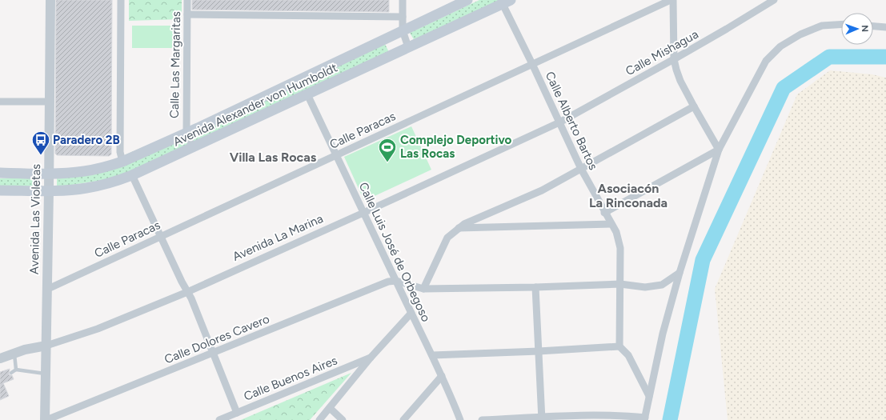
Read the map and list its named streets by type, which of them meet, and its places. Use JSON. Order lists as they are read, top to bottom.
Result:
{
  "streets": {
    "main road": ["Avenida Alexander von Humboldt"],
    "street": [
      "Calle Mishagua",
      "Calle Las Margaritas",
      "Calle Alberto Bartos",
      "Calle Paracas",
      "Avenida Las Violetas",
      "Avenida La Marina",
      "Calle Luis José de Orbegoso",
      "Calle Dolores Cavero",
      "Calle Buenos Aires"
    ]
  },
  "crossings": [
    ["Calle Mishagua", "Calle Alberto Bartos"],
    ["Calle Mishagua", "Avenida La Marina"],
    ["Calle Las Margaritas", "Avenida Alexander von Humboldt"],
    ["Avenida Alexander von Humboldt", "Calle Alberto Bartos"],
    ["Avenida Alexander von Humboldt", "Avenida Las Violetas"],
    ["Avenida Alexander von Humboldt", "Calle Luis José de Orbegoso"],
    ["Calle Alberto Bartos", "Calle Paracas"],
    ["Calle Alberto Bartos", "Avenida La Marina"],
    ["Calle Paracas", "Avenida Las Violetas"],
    ["Calle Paracas", "Calle Luis José de Orbegoso"],
    ["Avenida Las Violetas", "Avenida La Marina"],
    ["Avenida Las Violetas", "Calle Dolores Cavero"],
    ["Avenida La Marina", "Calle Luis José de Orbegoso"],
    ["Calle Luis José de Orbegoso", "Calle Dolores Cavero"]
  ],
  "districts": ["Villa Las Rocas", "Asociacón La Rinconada"],
  "places": {
    "bus stop": ["Paradero 2B"],
    "sports": ["Complejo Deportivo Las Rocas"]
  },
  "north": "right"
}
